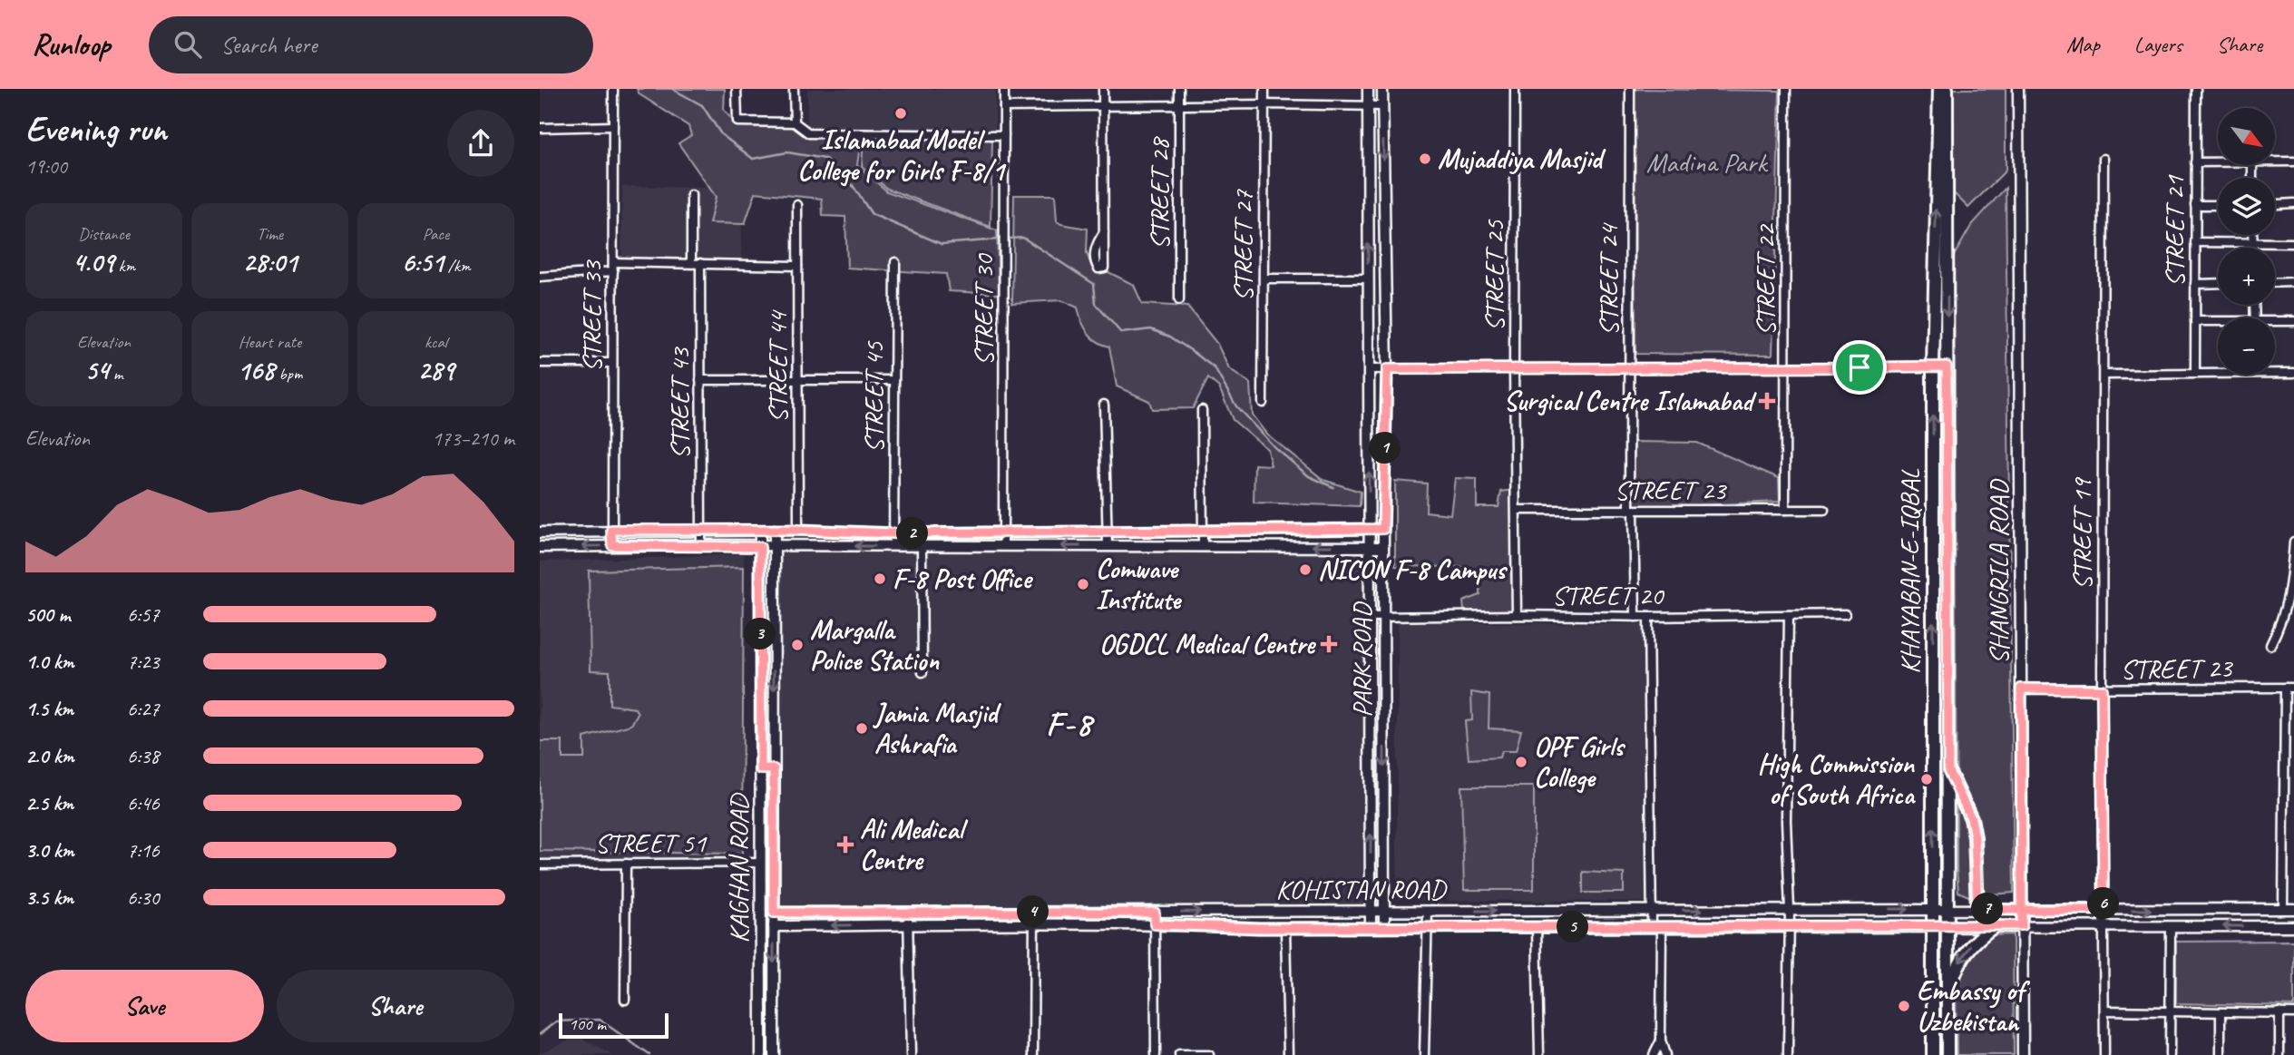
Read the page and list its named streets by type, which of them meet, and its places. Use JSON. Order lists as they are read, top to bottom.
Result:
{
  "streets": {
    "main road": ["KHAYABAN-E-IQBAL"],
    "street": [
      "STREET 28",
      "STREET 21",
      "STREET 27",
      "STREET 25",
      "STREET 24",
      "STREET 22",
      "STREET 30",
      "STREET 33",
      "STREET 44",
      "STREET 45",
      "STREET 43",
      "STREET 23",
      "STREET 19",
      "SHANGRILA ROAD",
      "STREET 20",
      "PARK ROAD",
      "STREET 51",
      "KAGHAN ROAD",
      "KOHISTAN ROAD"
    ]
  },
  "crossings": [
    ["STREET 25", "STREET 23"],
    ["STREET 25", "STREET 20"],
    ["STREET 24", "STREET 23"],
    ["STREET 24", "STREET 20"],
    ["STREET 22", "STREET 23"],
    ["STREET 23", "STREET 19"],
    ["STREET 23", "SHANGRILA ROAD"],
    ["STREET 19", "KOHISTAN ROAD"],
    ["KHAYABAN-E-IQBAL", "KOHISTAN ROAD"],
    ["SHANGRILA ROAD", "KOHISTAN ROAD"],
    ["STREET 20", "PARK ROAD"],
    ["PARK ROAD", "KOHISTAN ROAD"],
    ["STREET 51", "KAGHAN ROAD"],
    ["KAGHAN ROAD", "KOHISTAN ROAD"]
  ],
  "districts": ["F-8"],
  "parks": ["Madina Park"],
  "places": {
    "other": [
      "Islamabad Model College for Girls F-8/1",
      "Mujaddiya Masjid",
      "NICON F-8 Campus",
      "F-8 Post Office",
      "Comwave Institute",
      "Margalla Police Station",
      "Jamia Masjid Ashrafia",
      "OPF Girls College",
      "High Commission of South Africa",
      "Embassy of Uzbekistan"
    ],
    "health": ["Surgical Centre Islamabad", "OGDCL Medical Centre", "Ali Medical Centre"]
  },
  "scale_bar": "100 m",
  "north": "bottom right",
  "page": {
    "header": "Runloop",
    "search": "Search here",
    "nav": ["Map", "Layers", "Share"],
    "heading": ["Evening run", "19:00"],
    "map_buttons": ["+", "−"],
    "stats": [
      ["Distance", "4.09 km"],
      ["Time", "28:01"],
      ["Pace", "6:51 /km"],
      ["Elevation", "54 m"],
      ["Heart rate", "168 bpm"],
      ["kcal", "289"]
    ],
    "chart": ["Elevation", "173–210 m"],
    "pins": [
      "1",
      "2",
      "3",
      "6",
      "7",
      "4",
      "5"
    ],
    "list": [
      {
        "name": "500 m",
        "note": "6:57"
      },
      {
        "name": "1.0 km",
        "note": "7:23"
      },
      {
        "name": "1.5 km",
        "note": "6:27"
      },
      {
        "name": "2.0 km",
        "note": "6:38"
      },
      {
        "name": "2.5 km",
        "note": "6:46"
      },
      {
        "name": "3.0 km",
        "note": "7:16"
      },
      {
        "name": "3.5 km",
        "note": "6:30"
      }
    ],
    "buttons": ["Save", "Share"],
    "scale": "100 m"
  }
}
